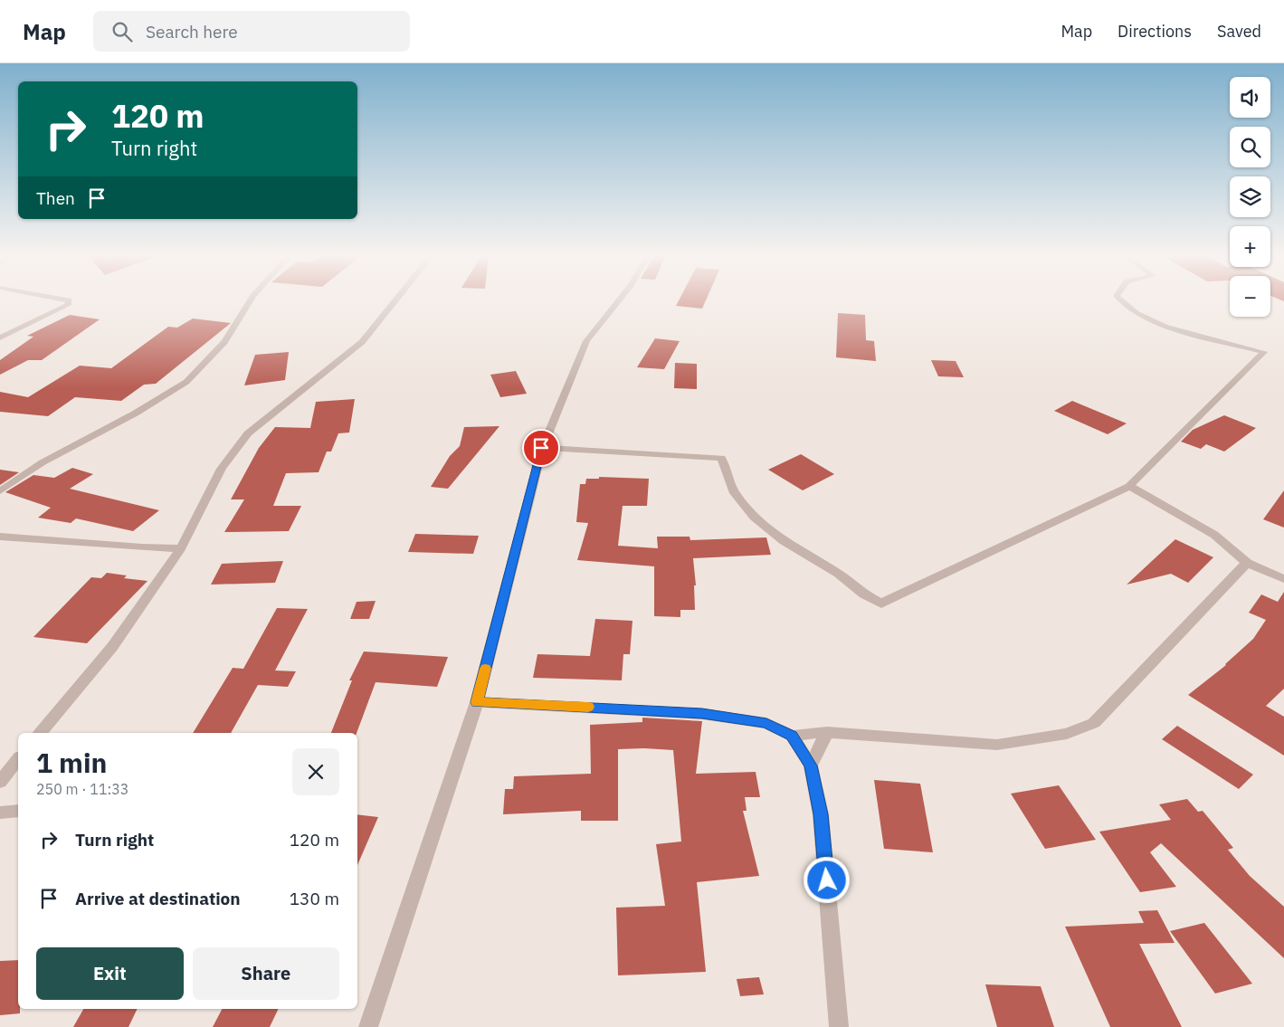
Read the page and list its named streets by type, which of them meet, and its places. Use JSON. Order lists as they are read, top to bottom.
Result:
{
  "page": {
    "header": "Map",
    "search": "Search here",
    "nav": ["Map", "Directions", "Saved"],
    "map_buttons": ["+", "−"],
    "turn": ["120 m", "Turn right"],
    "then": "Then",
    "heading": ["1 min", "250 m · 11:33"],
    "list": [
      {
        "name": "Turn right",
        "value": "120 m"
      },
      {
        "name": "Arrive at destination",
        "value": "130 m"
      }
    ],
    "buttons": ["Exit", "Share"]
  }
}
